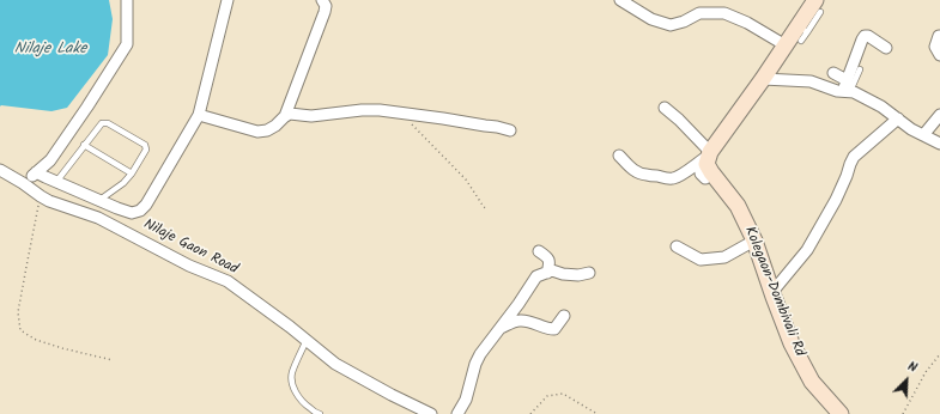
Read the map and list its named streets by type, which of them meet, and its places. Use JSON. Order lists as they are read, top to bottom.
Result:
{
  "streets": {
    "street": ["Nilaje Gaon Road", "Kolegaon-Dombivali Rd"]
  },
  "water": ["Nilaje Lake"],
  "north": "top right"
}
